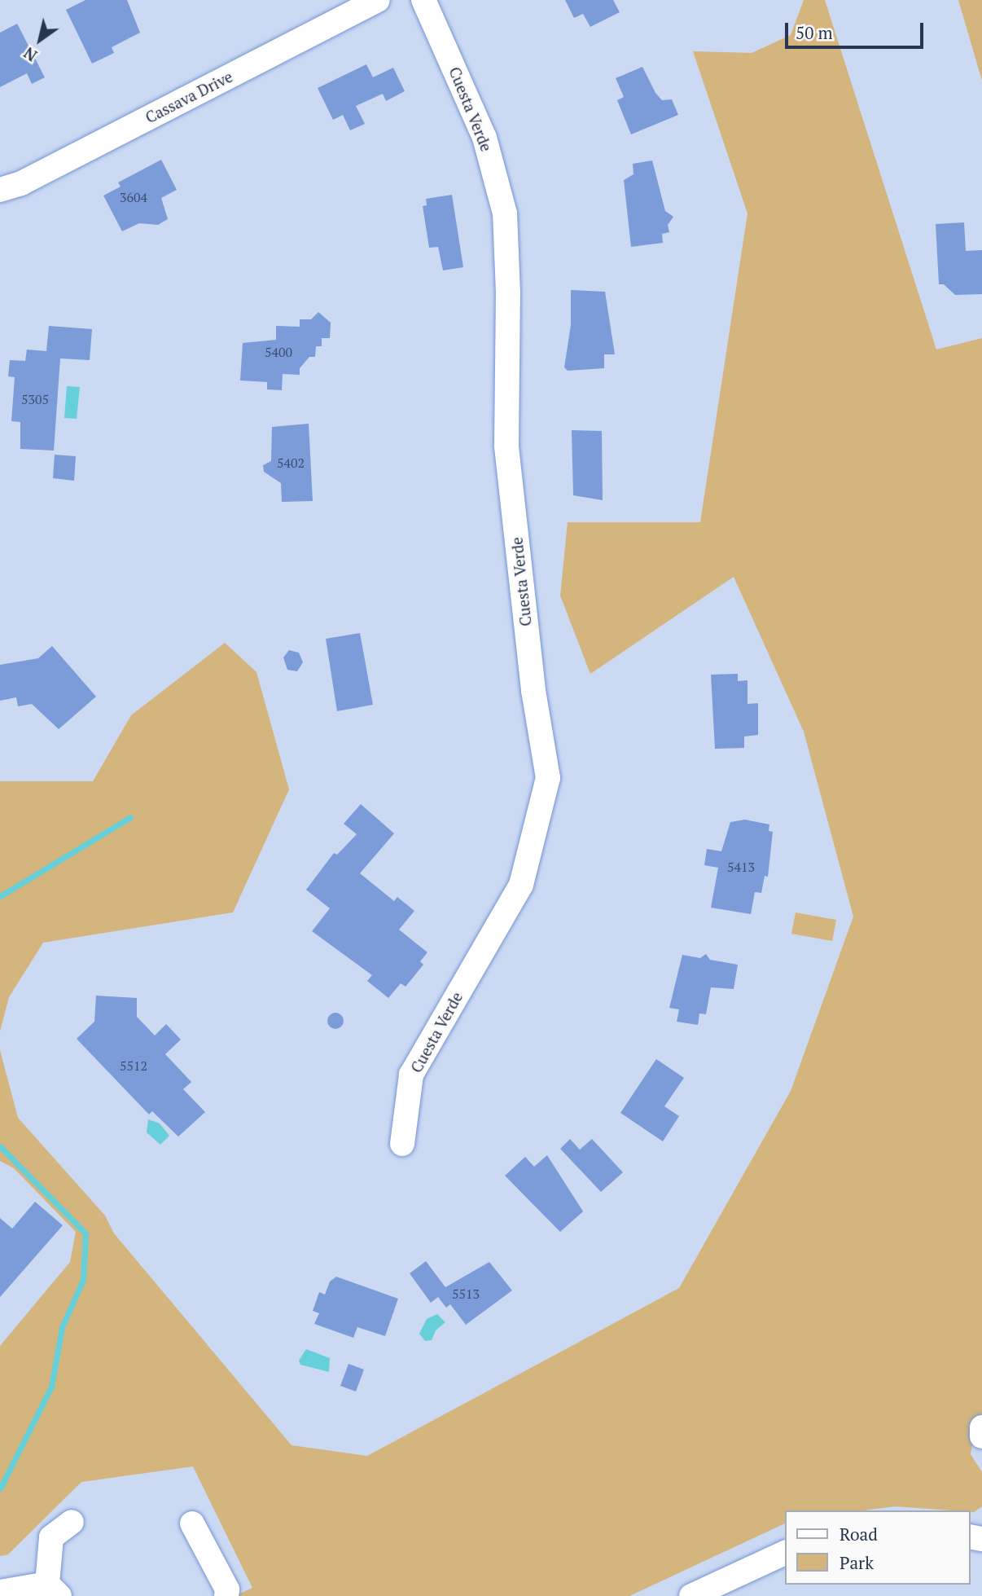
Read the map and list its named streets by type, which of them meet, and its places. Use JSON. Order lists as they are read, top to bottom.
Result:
{
  "streets": {
    "street": ["Cassava Drive", "Cuesta Verde"]
  },
  "house_numbers": [
    "3604",
    "5400",
    "5305",
    "5402",
    "5413",
    "5512",
    "5513"
  ],
  "legend": ["Road", "Park"],
  "scale_bar": "50 m",
  "north": "bottom left"
}
